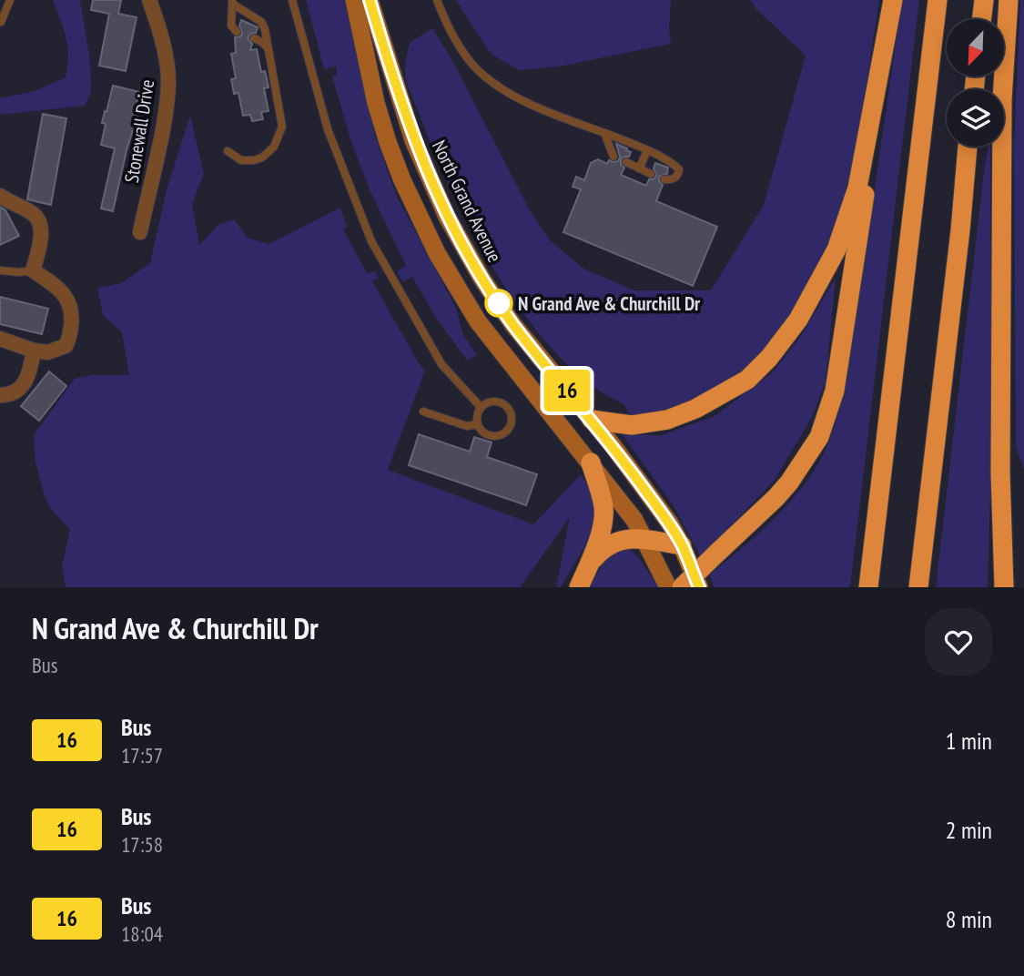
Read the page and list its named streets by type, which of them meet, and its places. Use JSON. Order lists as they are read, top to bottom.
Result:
{
  "streets": {
    "main road": ["North Grand Avenue"],
    "street": ["Stonewall Drive"]
  },
  "places": ["N Grand Ave & Churchill Dr"],
  "lines": ["bus line 16"],
  "north": "bottom left",
  "page": {
    "on_map": "16",
    "heading": ["N Grand Ave & Churchill Dr", "Bus"],
    "list": [
      {
        "mark": "16",
        "name": "Bus",
        "note": "17:57",
        "value": "1 min"
      },
      {
        "mark": "16",
        "name": "Bus",
        "note": "17:58",
        "value": "2 min"
      },
      {
        "mark": "16",
        "name": "Bus",
        "note": "18:04",
        "value": "8 min"
      }
    ]
  }
}
